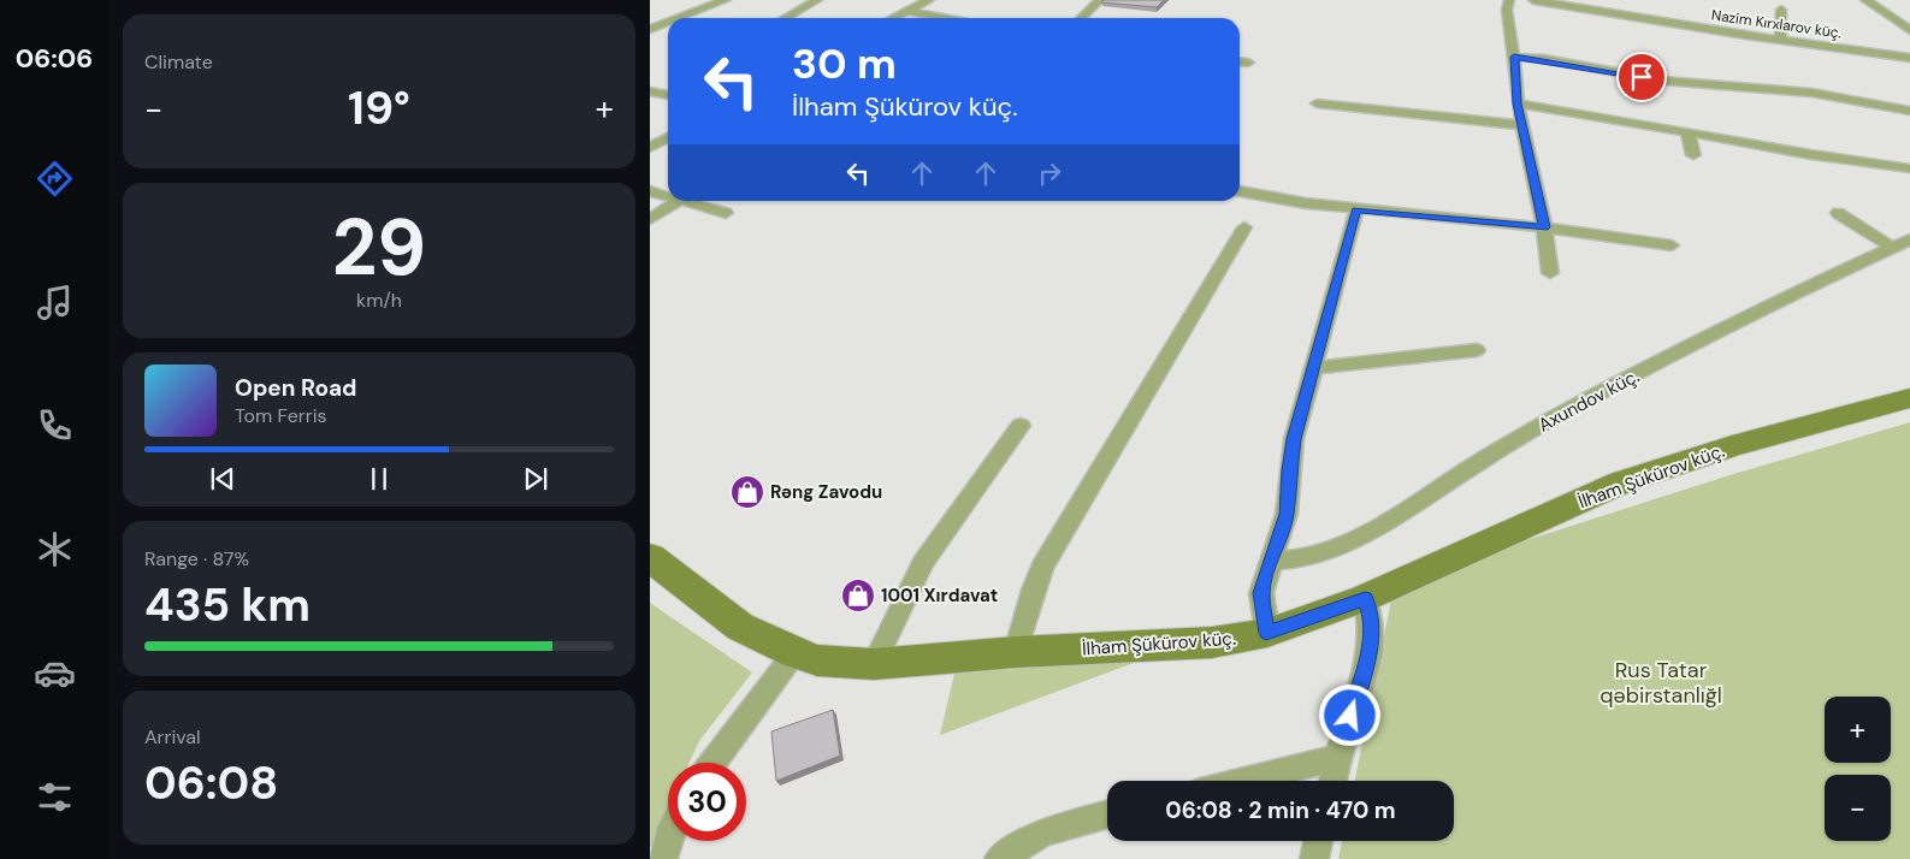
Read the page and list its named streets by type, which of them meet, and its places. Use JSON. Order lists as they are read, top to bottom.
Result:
{
  "streets": {
    "street": ["Nazim Kırxlarov küç.", "Axundov küç.", "İlham Şükürov küç."]
  },
  "parks": ["Rus Tatar qəbirstanlığl"],
  "places": {
    "shop": ["Rəng Zavodu", "1001 Xırdavat"]
  },
  "page": {
    "tabs": "06:06",
    "tile": [
      "Climate",
      ["29", "km/h"],
      ["Range · 87%", "435 km"],
      ["Arrival", "06:08"]
    ],
    "turn": ["30 m", "İlham Şükürov küç."],
    "heat": ["−", "19°", "+"],
    "song": ["Open Road", "Tom Ferris"],
    "map_buttons": ["+", "−"],
    "limit": "30",
    "trip": "06:08 · 2 min · 470 m"
  }
}
